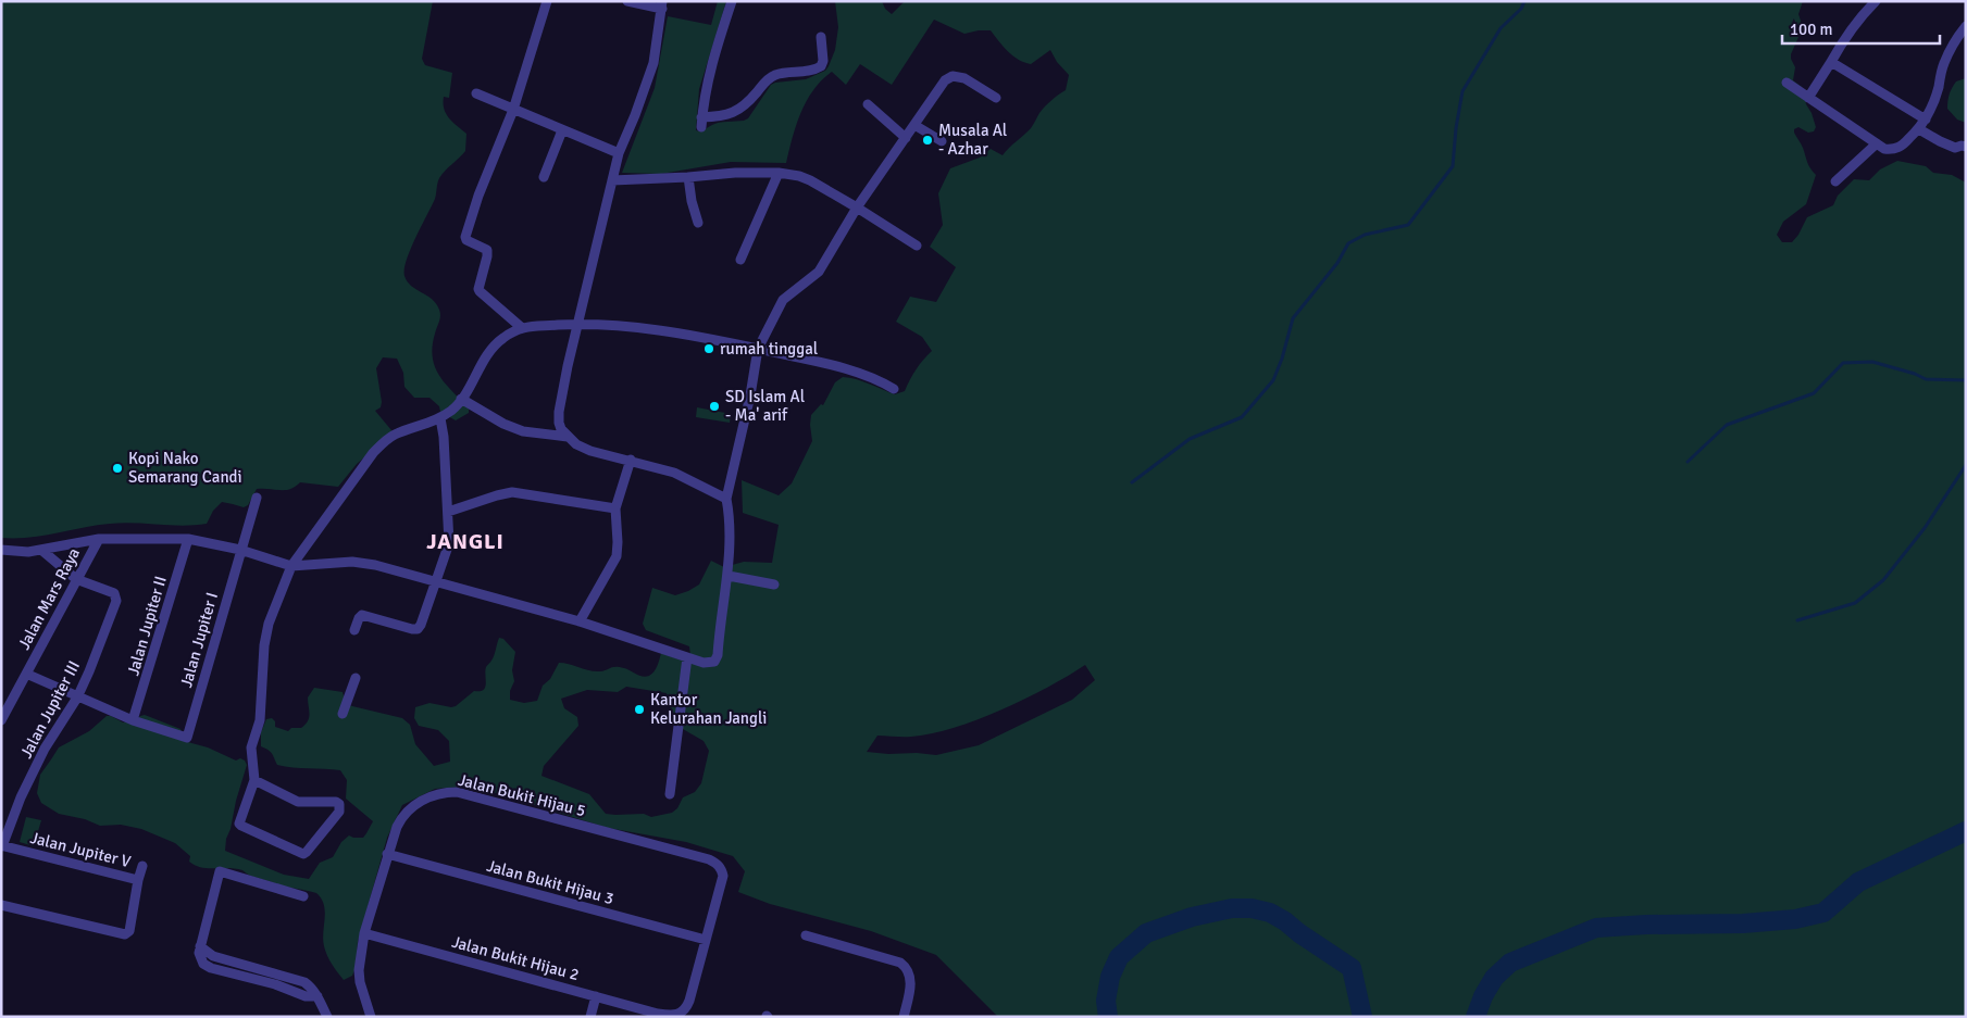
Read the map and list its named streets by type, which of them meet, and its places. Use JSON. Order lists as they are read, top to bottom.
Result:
{
  "streets": {
    "street": [
      "Jalan Mars Raya",
      "Jalan Jupiter II",
      "Jalan Jupiter I",
      "Jalan Jupiter III",
      "Jalan Bukit Hijau 5",
      "Jalan Jupiter V",
      "Jalan Bukit Hijau 3",
      "Jalan Bukit Hijau 2"
    ]
  },
  "crossings": [
    ["Jalan Mars Raya", "Jalan Jupiter II"],
    ["Jalan Mars Raya", "Jalan Jupiter I"],
    ["Jalan Mars Raya", "Jalan Jupiter III"],
    ["Jalan Jupiter III", "Jalan Jupiter V"],
    ["Jalan Bukit Hijau 5", "Jalan Bukit Hijau 3"],
    ["Jalan Bukit Hijau 5", "Jalan Bukit Hijau 2"],
    ["Jalan Bukit Hijau 3", "Jalan Bukit Hijau 2"]
  ],
  "districts": ["JANGLI"],
  "places": [
    "Musala Al - Azhar",
    "rumah tinggal",
    "SD Islam Al - Ma' arif",
    "Kopi Nako Semarang Candi",
    "Kantor Kelurahan Jangli"
  ],
  "scale_bar": "100 m"
}
